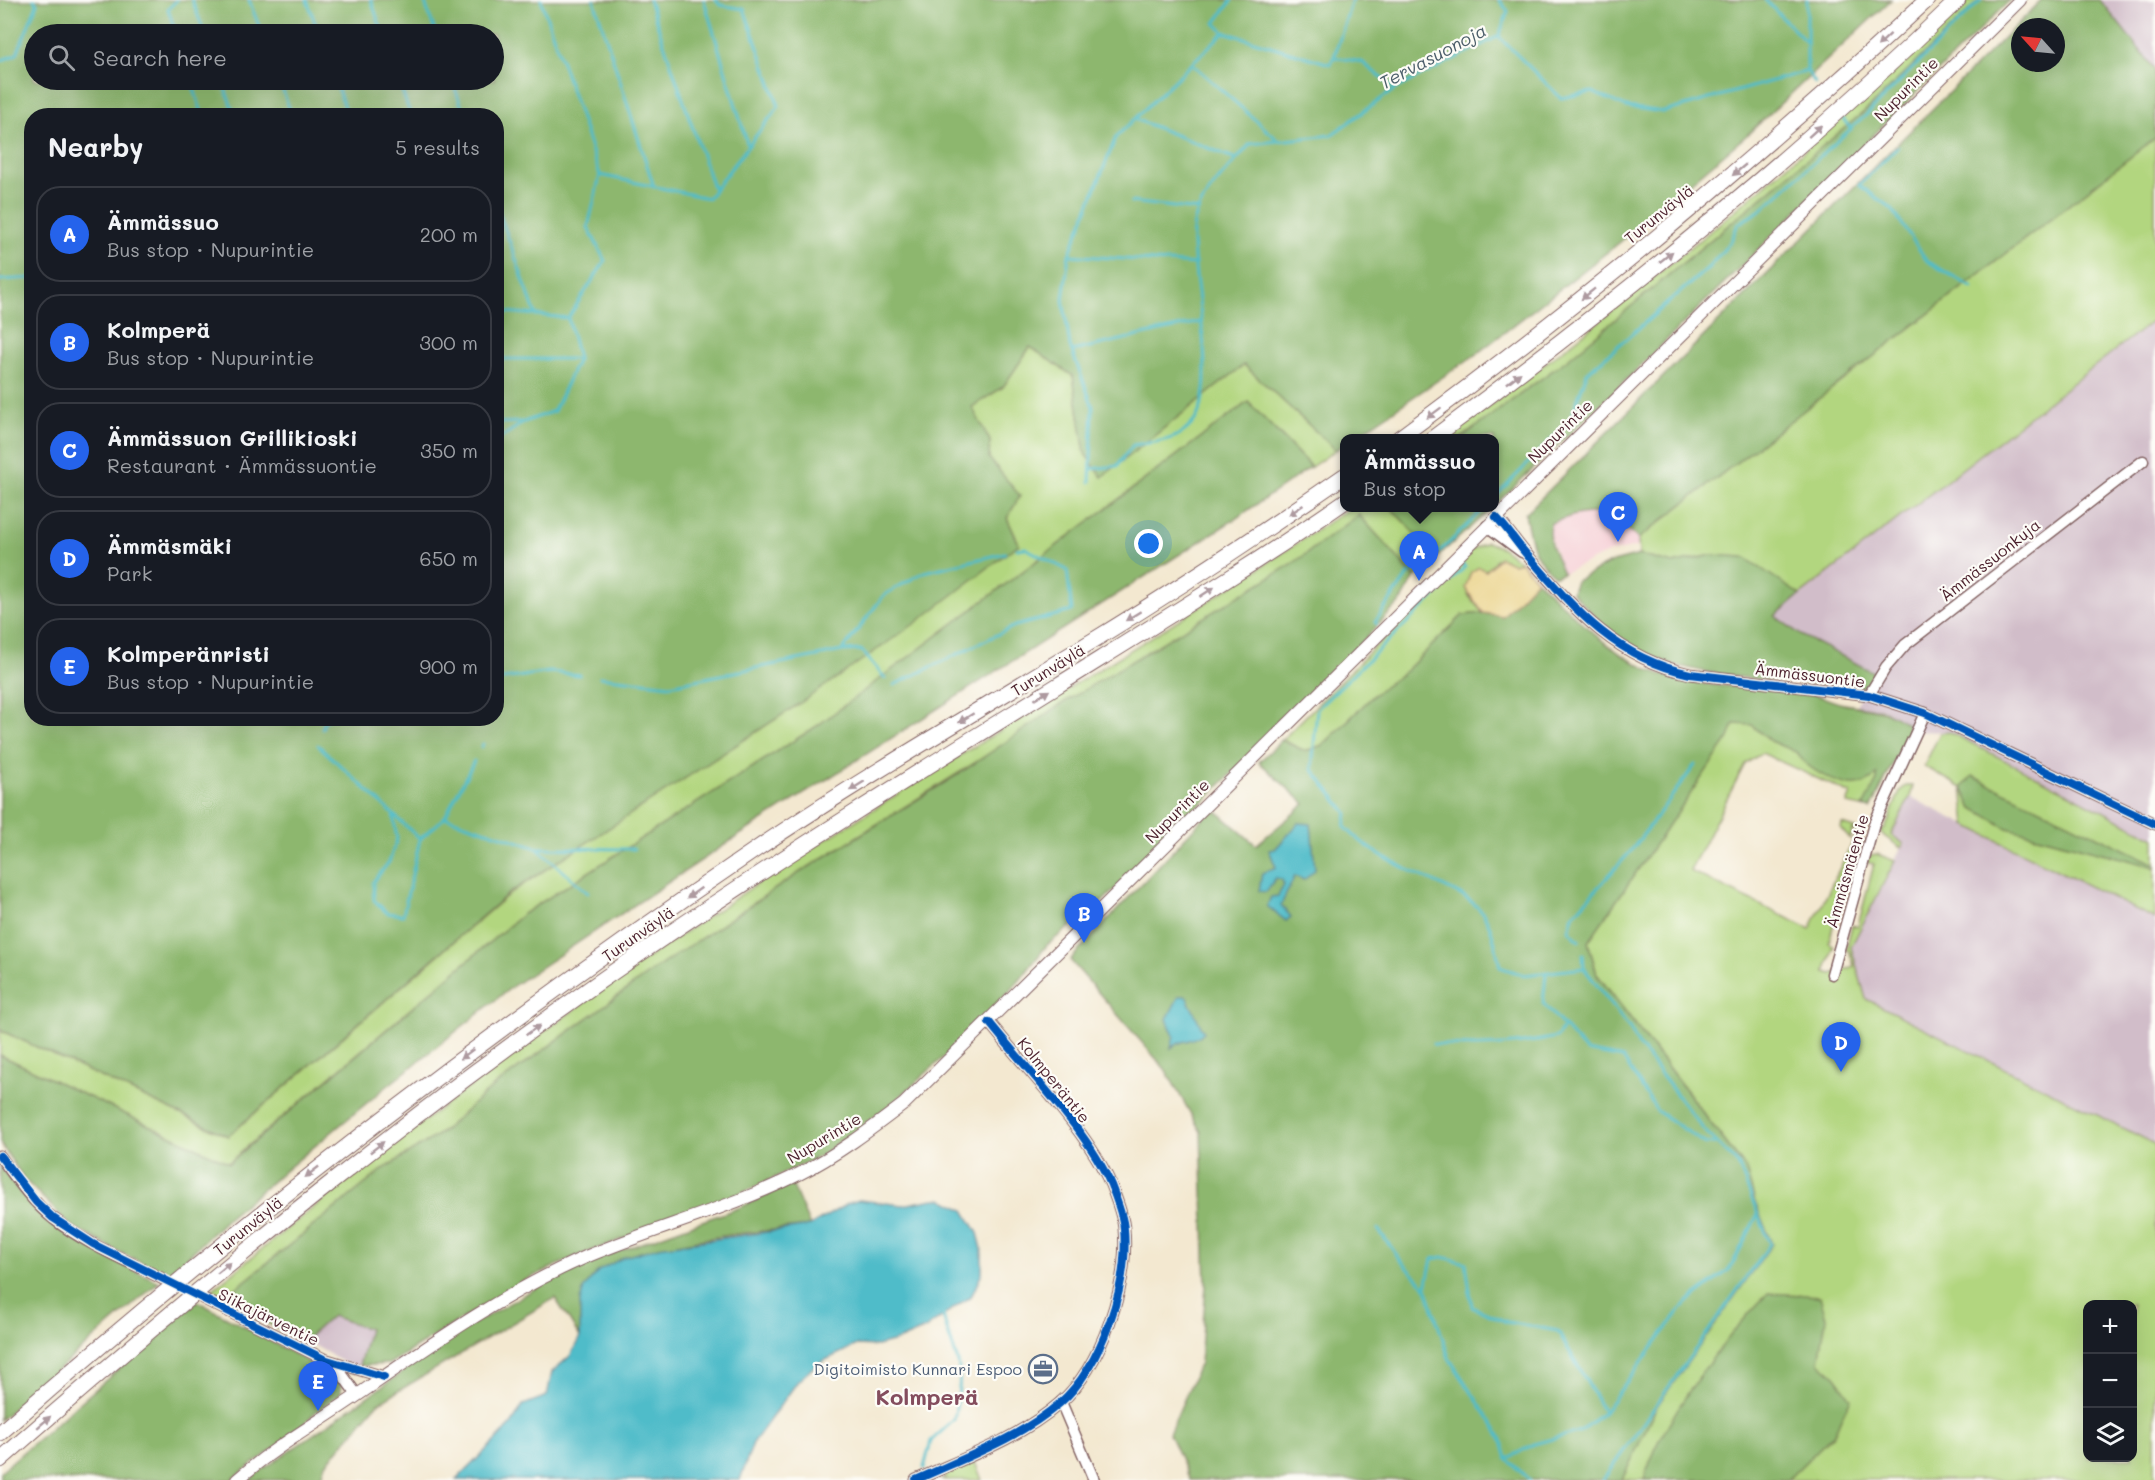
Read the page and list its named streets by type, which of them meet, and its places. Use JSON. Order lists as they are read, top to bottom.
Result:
{
  "streets": {
    "highway": ["Turunväylä"],
    "main road": ["Nupurintie"],
    "street": [
      "Ämmässuonkuja",
      "Ämmässuontie",
      "Ämmäsmäentie",
      "Kolmperäntie",
      "Siikajärventie"
    ]
  },
  "crossings": [
    ["Nupurintie", "Ämmässuontie"],
    ["Nupurintie", "Kolmperäntie"],
    ["Ämmässuonkuja", "Ämmässuontie"],
    ["Ämmässuontie", "Ämmäsmäentie"]
  ],
  "districts": ["Kolmperä"],
  "water": ["Tervasuonoja"],
  "places": {
    "office": ["Digitoimisto Kunnari Espoo"]
  },
  "north": "top left",
  "page": {
    "search": "Search here",
    "heading": ["Nearby", "5 results"],
    "list": [
      {
        "mark": "A",
        "name": "Ämmässuo",
        "note": "Bus stop · Nupurintie",
        "value": "200 m"
      },
      {
        "mark": "B",
        "name": "Kolmperä",
        "note": "Bus stop · Nupurintie",
        "value": "300 m"
      },
      {
        "mark": "C",
        "name": "Ämmässuon Grillikioski",
        "note": "Restaurant · Ämmässuontie",
        "value": "350 m"
      },
      {
        "mark": "D",
        "name": "Ämmäsmäki",
        "note": "Park",
        "value": "650 m"
      },
      {
        "mark": "E",
        "name": "Kolmperänristi",
        "note": "Bus stop · Nupurintie",
        "value": "900 m"
      }
    ],
    "popup": ["Ämmässuo", "Bus stop"],
    "pins": [
      "C",
      "A",
      "B",
      "D",
      "E"
    ],
    "map_buttons": ["+", "−"]
  }
}
